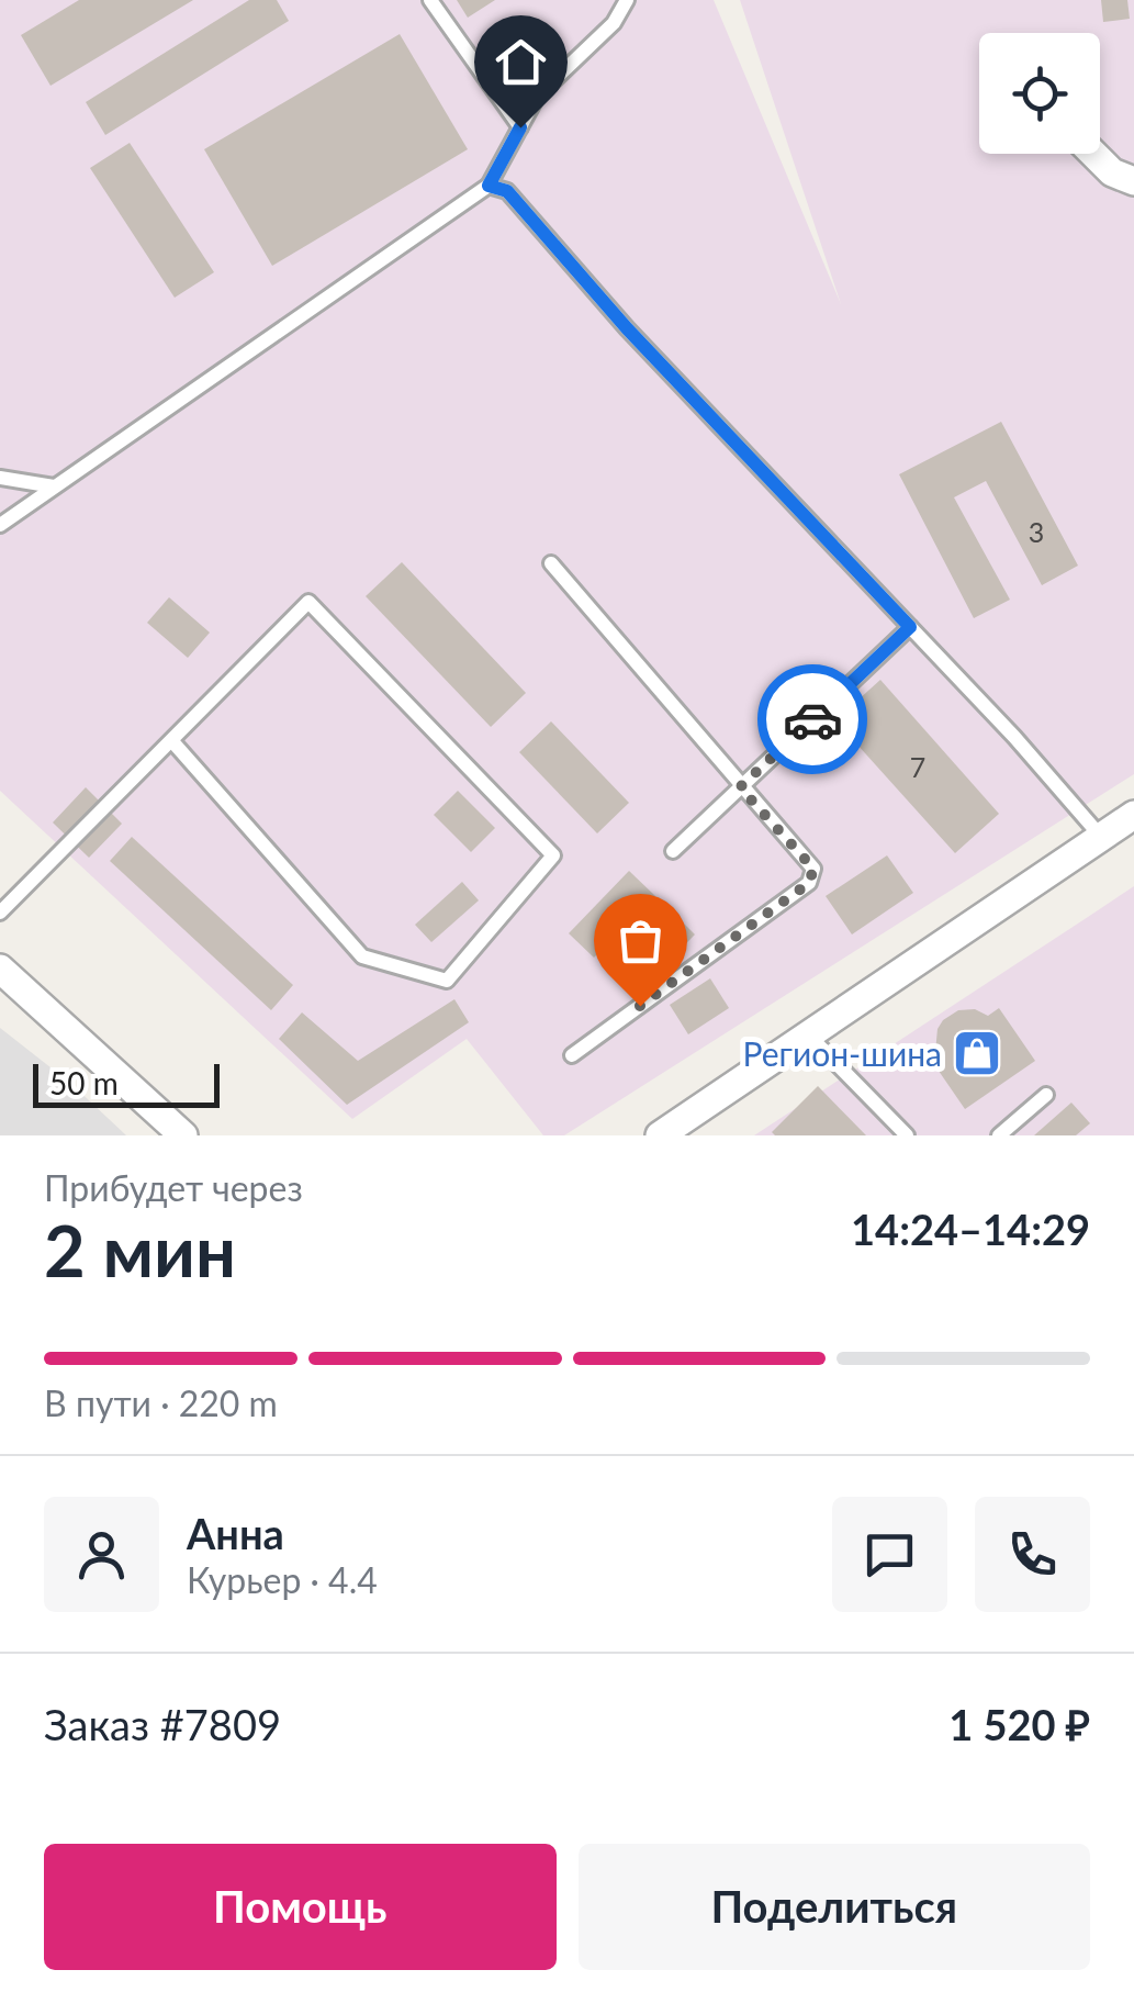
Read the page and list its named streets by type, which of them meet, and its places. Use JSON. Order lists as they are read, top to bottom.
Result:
{
  "places": {
    "shop": ["Регион-шина"]
  },
  "house_numbers": ["3", "7"],
  "scale_bar": "50 m",
  "page": {
    "scale": "50 m",
    "heading": ["2 мин", "Прибудет через", "14:24–14:29"],
    "panel": [
      "Анна",
      "Курьер · 4.4",
      "Заказ #7809",
      "1 520 ₽"
    ],
    "bar": "В пути · 220 m",
    "buttons": ["Помощь", "Поделиться"]
  }
}
